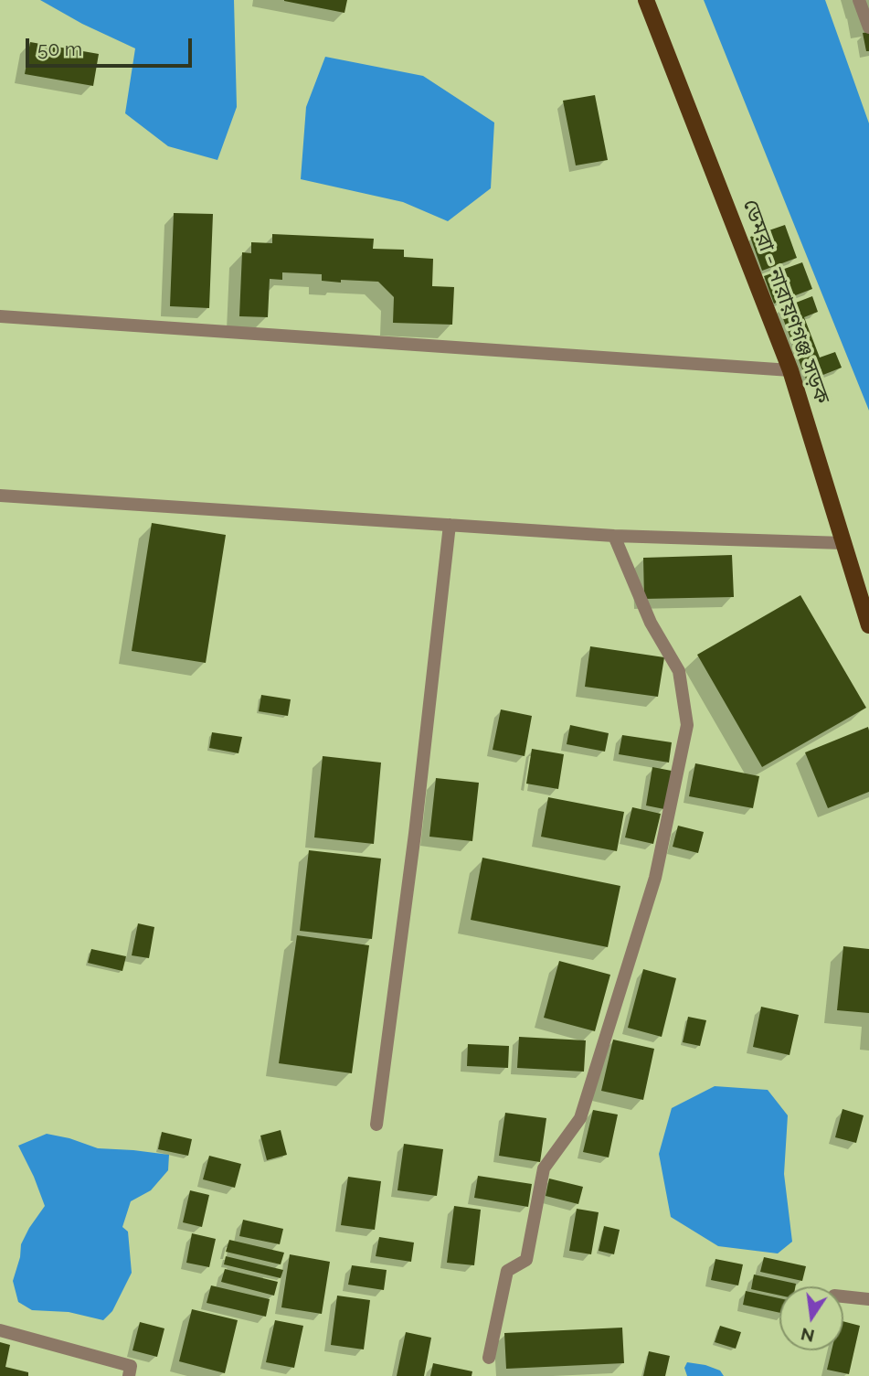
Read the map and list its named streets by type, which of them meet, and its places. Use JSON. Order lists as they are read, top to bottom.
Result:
{
  "streets": {
    "main road": ["ডেমরা - নারায়ণগঞ্জ সড়ক"]
  },
  "scale_bar": "50 m",
  "north": "bottom"
}
